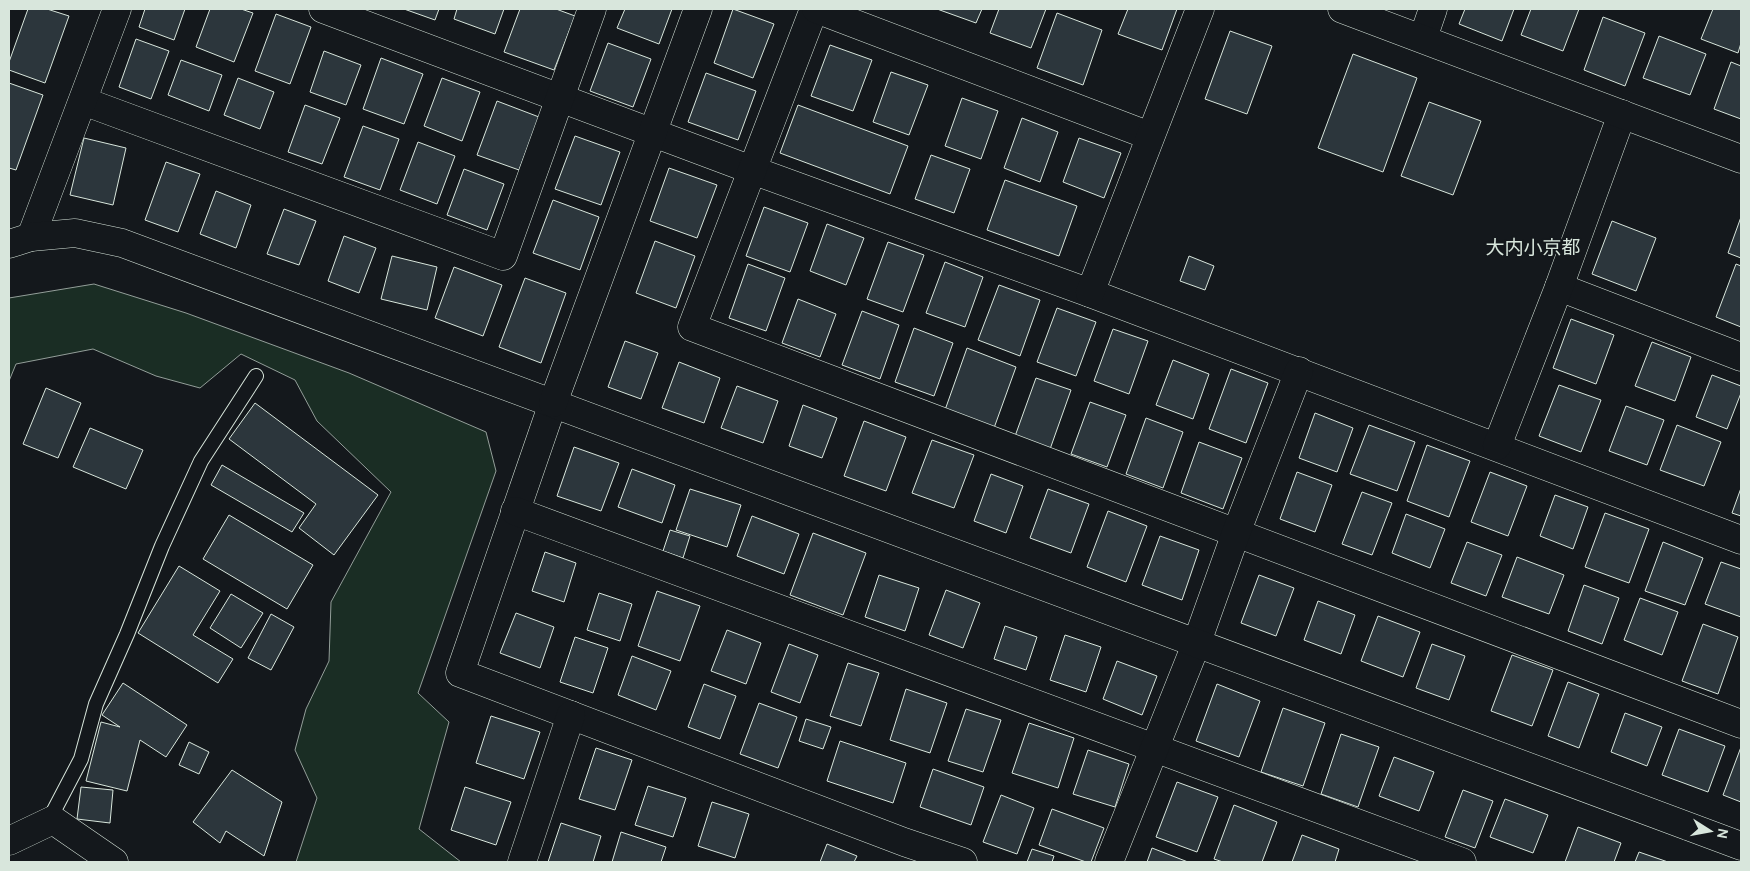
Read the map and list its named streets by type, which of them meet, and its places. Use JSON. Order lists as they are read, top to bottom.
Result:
{
  "districts": ["大内小京都"],
  "north": "right"
}
